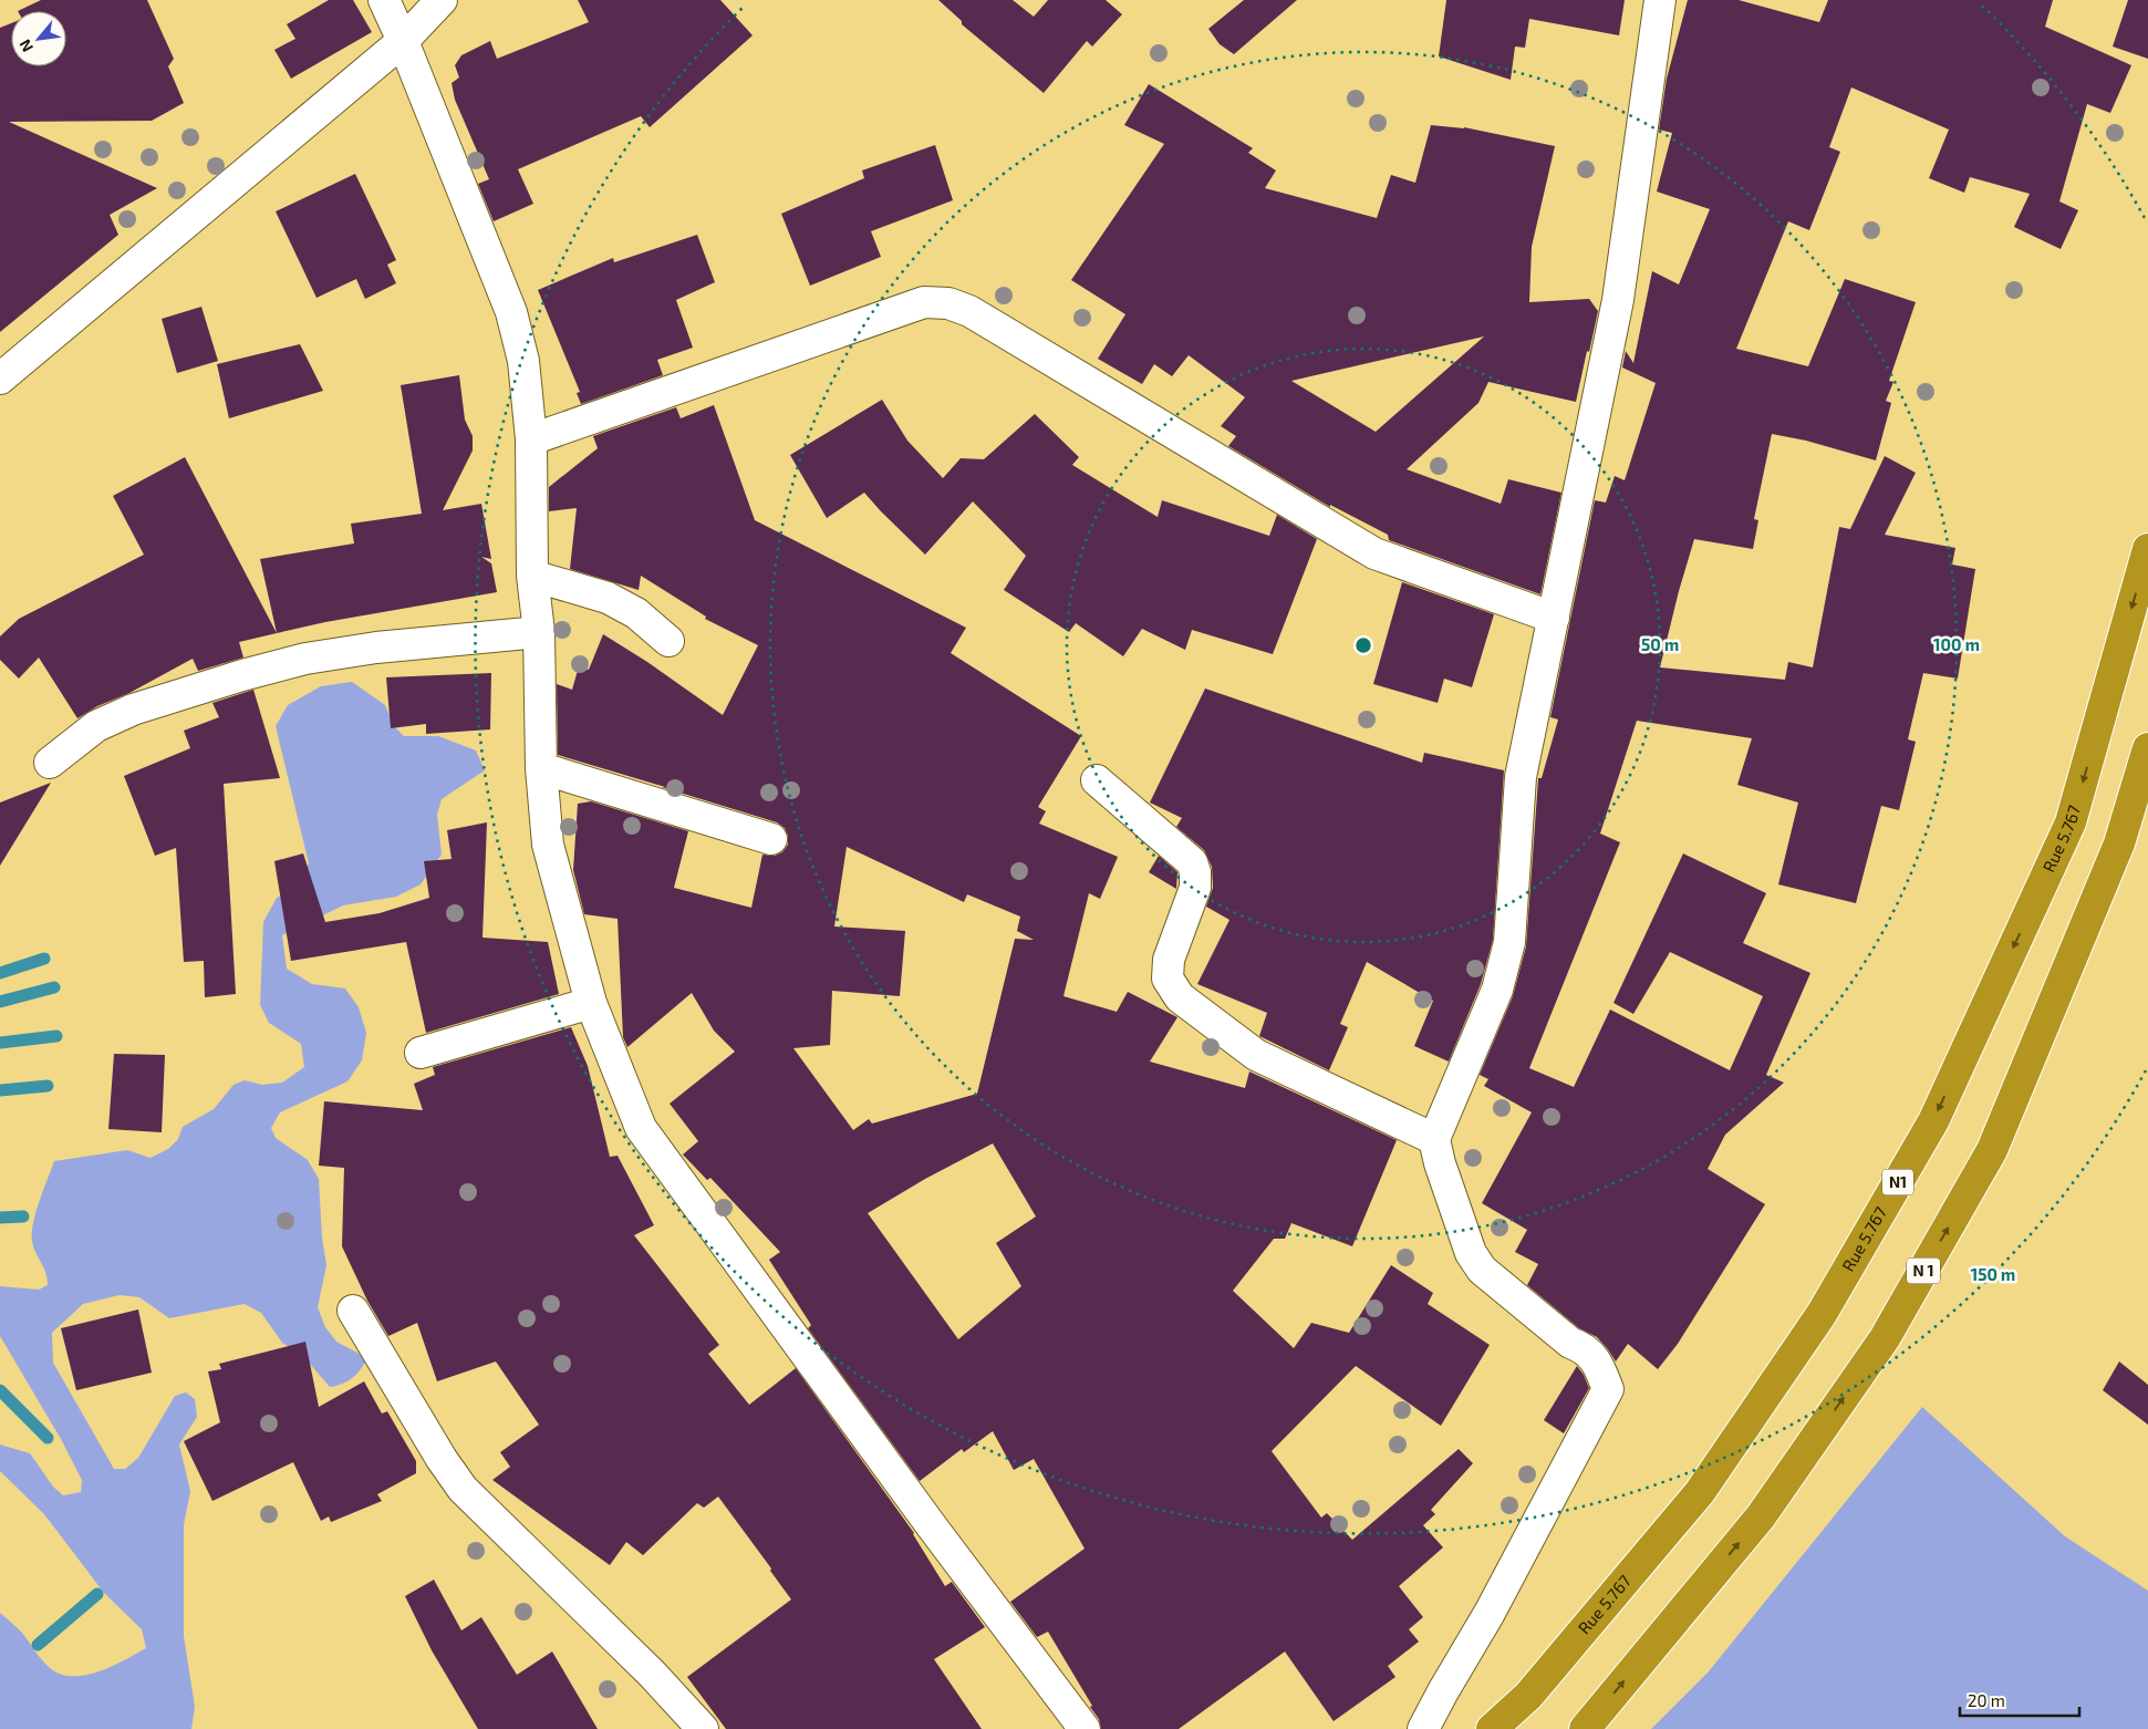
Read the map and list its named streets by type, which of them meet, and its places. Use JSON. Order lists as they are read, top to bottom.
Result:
{
  "streets": {
    "highway": ["Rue 5.767", "N1", "N 1"]
  },
  "scale_bar": "20 m",
  "north": "bottom left",
  "rings": ["50 m", "100 m", "150 m"]
}
